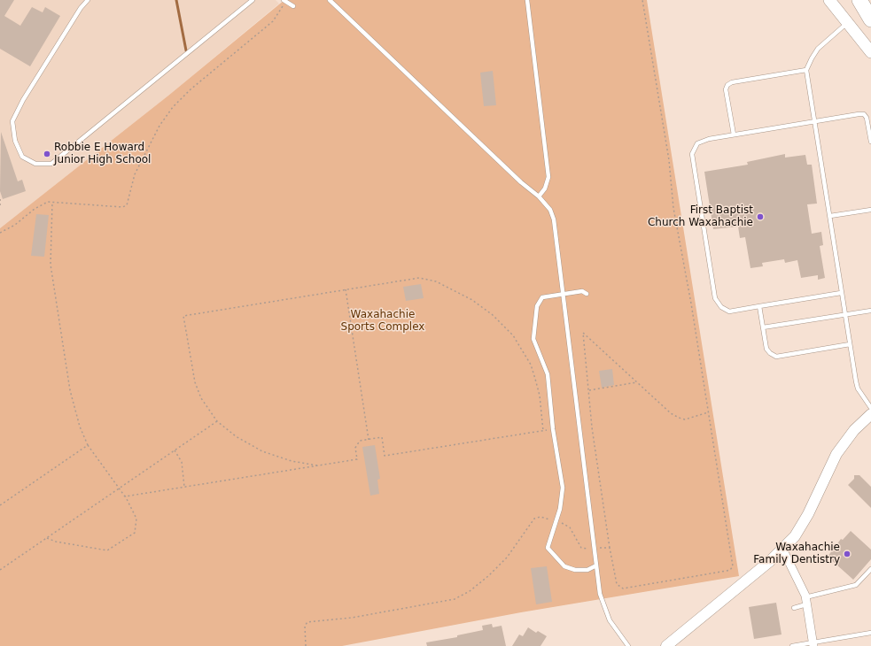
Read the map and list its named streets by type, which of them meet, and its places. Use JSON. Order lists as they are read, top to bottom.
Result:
{
  "parks": ["Waxahachie Sports Complex"],
  "places": ["Robbie E Howard Junior High School", "First Baptist Church Waxahachie", "Waxahachie Family Dentistry"]
}
